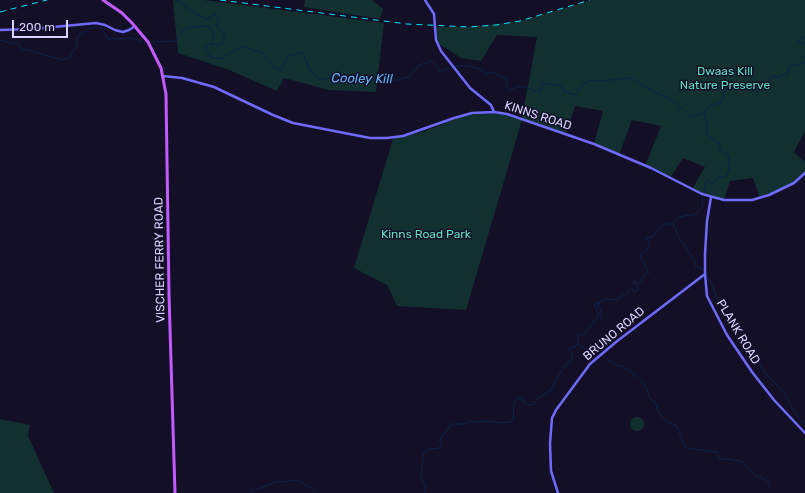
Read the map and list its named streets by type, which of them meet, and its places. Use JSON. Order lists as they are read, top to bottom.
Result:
{
  "streets": {
    "main road": ["VISCHER FERRY ROAD"],
    "street": ["KINNS ROAD", "PLANK ROAD", "BRUNO ROAD"]
  },
  "crossings": [
    ["KINNS ROAD", "VISCHER FERRY ROAD"],
    ["KINNS ROAD", "PLANK ROAD"],
    ["PLANK ROAD", "BRUNO ROAD"]
  ],
  "water": ["Cooley Kill"],
  "parks": ["Dwaas Kill Nature Preserve", "Kinns Road Park"],
  "scale_bar": "200 m"
}
